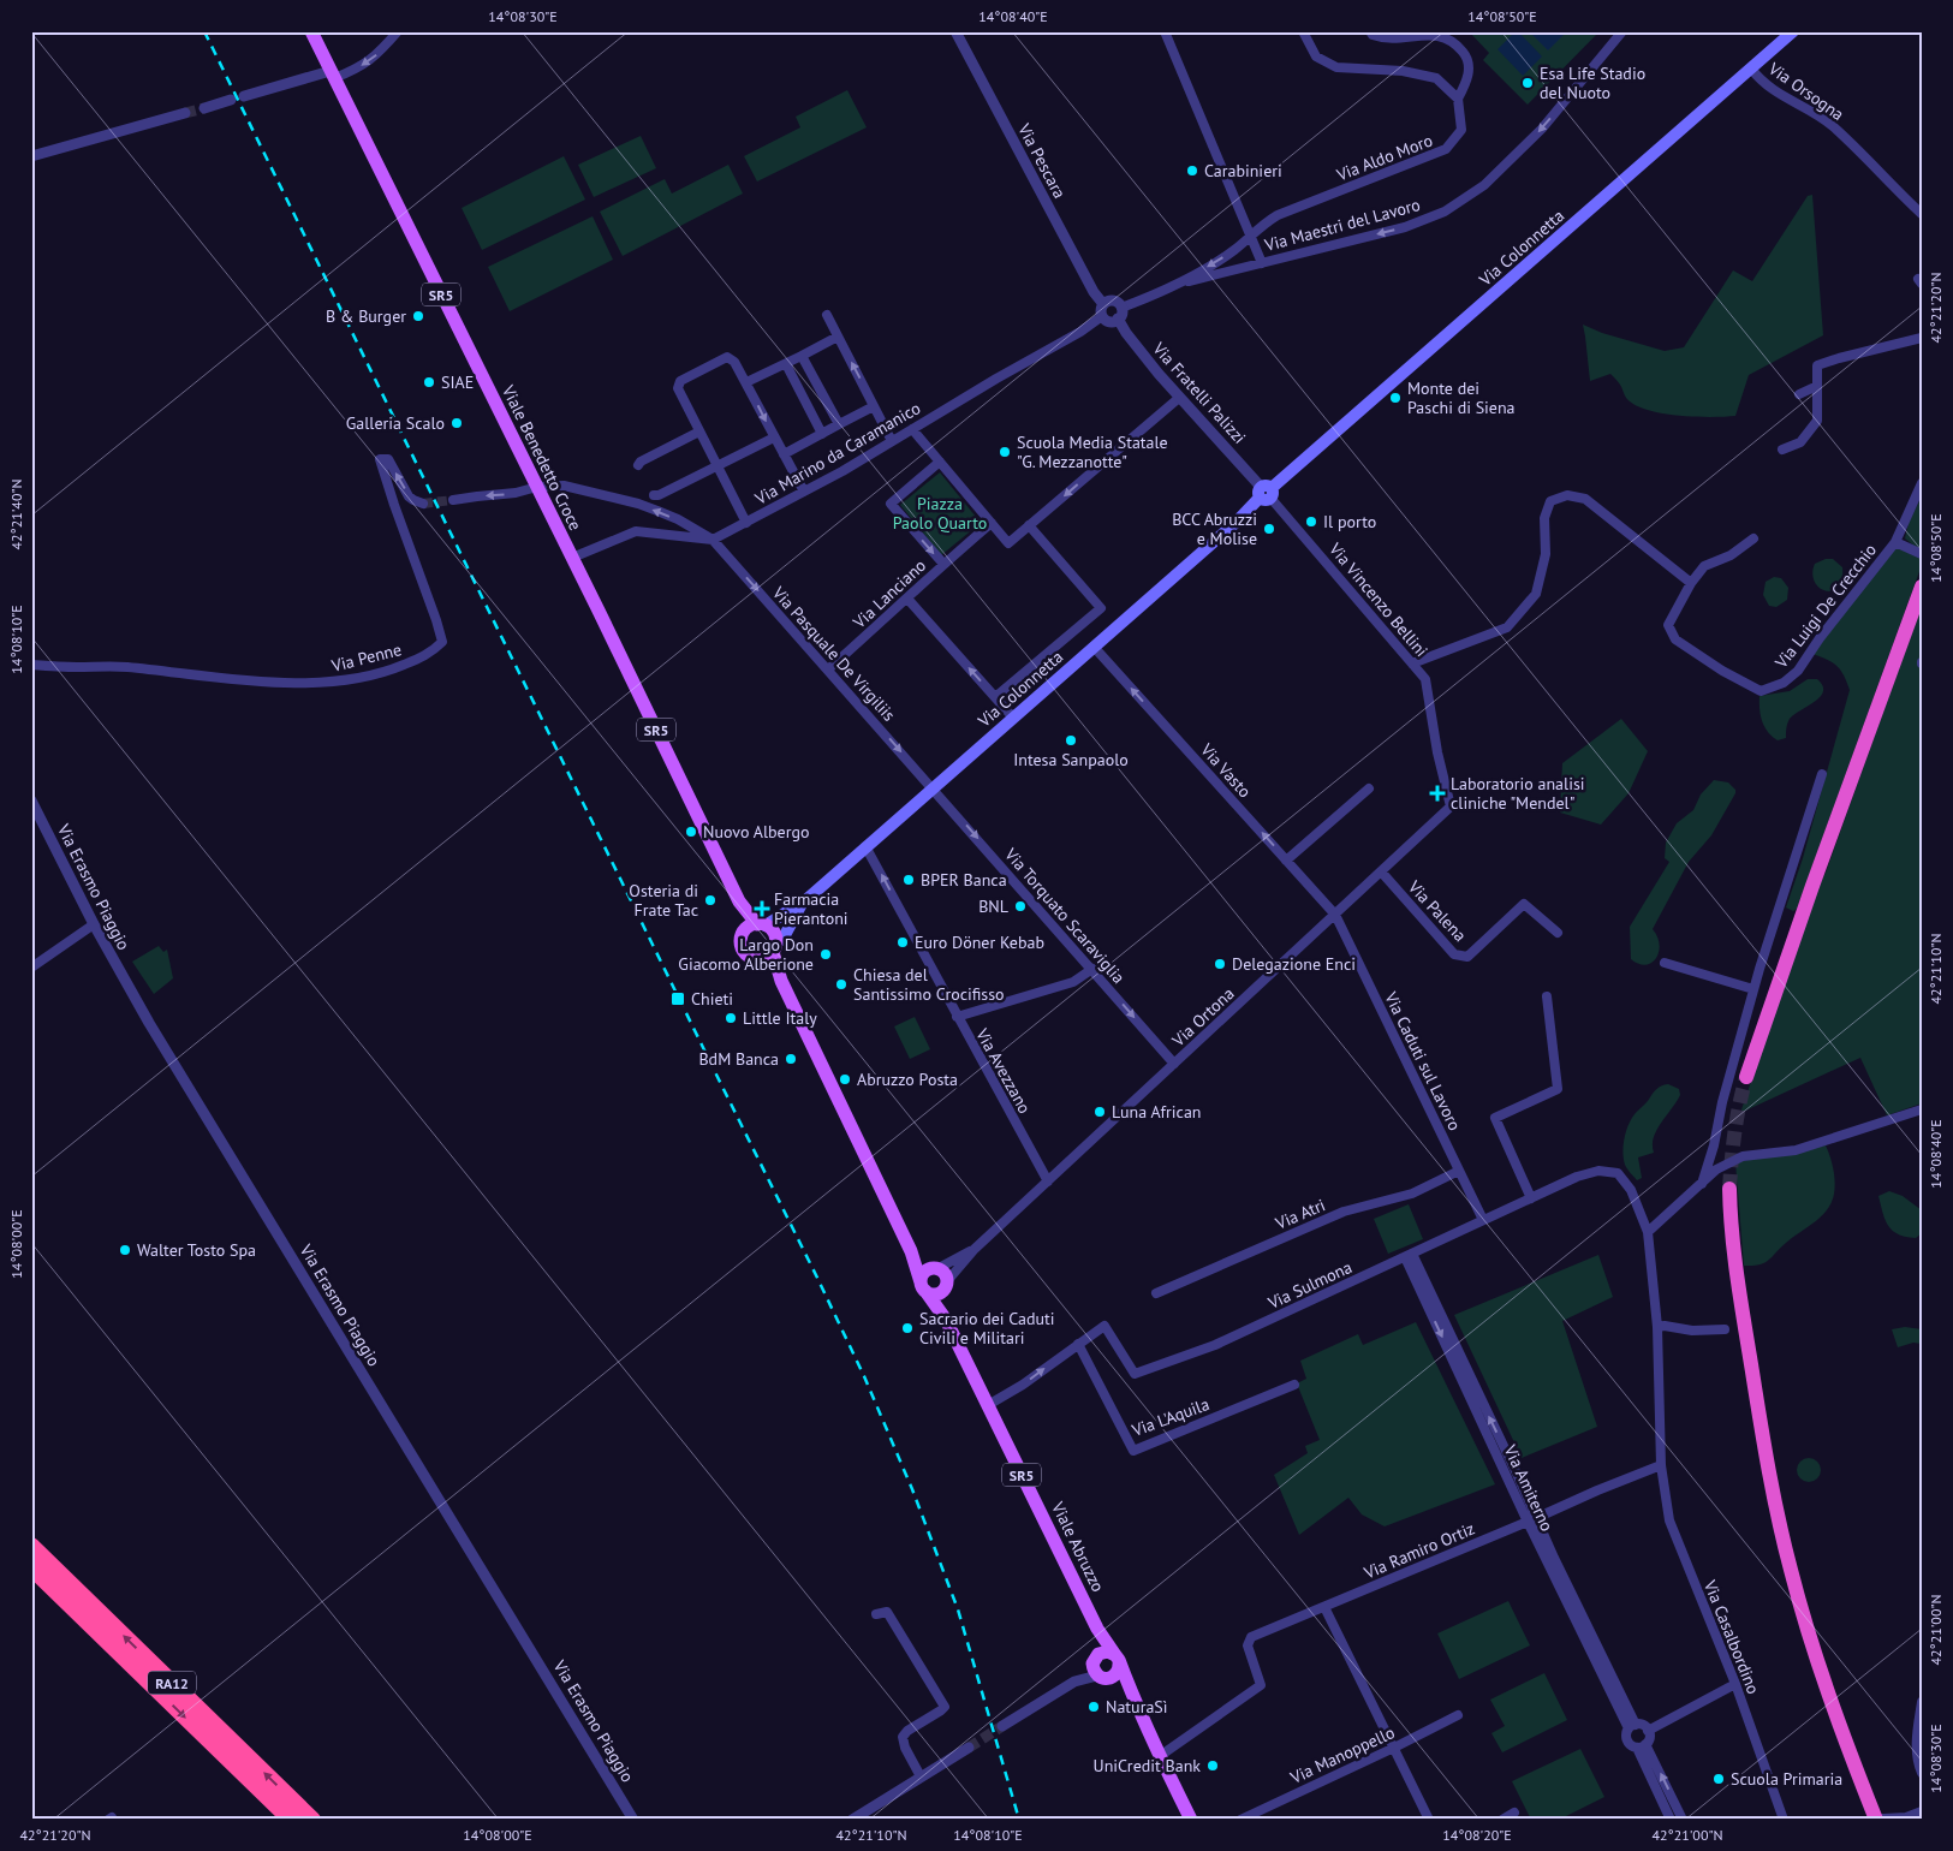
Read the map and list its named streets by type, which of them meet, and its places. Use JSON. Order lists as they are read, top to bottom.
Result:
{
  "streets": {
    "highway": ["RA12"],
    "main road": [
      "Via Colonnetta",
      "SR5",
      "Viale Benedetto Croce",
      "Viale Abruzzo"
    ],
    "street": [
      "Via Orsogna",
      "Via Aldo Moro",
      "Via Pescara",
      "Via Maestri del Lavoro",
      "Via Fratelli Palizzi",
      "Via Marino da Caramanico",
      "Via Lanciano",
      "Via Vincenzo Bellini",
      "Via Luigi De Crecchio",
      "Via Pasquale De Virgiliis",
      "Via Penne",
      "Via Vasto",
      "Via Erasmo Piaggio",
      "Via Palena",
      "Via Torquato Scaraviglia",
      "Via Ortona",
      "Via Caduti sul Lavoro",
      "Via Avezzano",
      "Via Atri",
      "Via Sulmona",
      "Via L'Aquila",
      "Via Amiterno",
      "Via Ramiro Ortiz",
      "Via Casalbordino",
      "Via Manoppello"
    ]
  },
  "crossings": [
    ["Via Orsogna", "Via Colonnetta"],
    ["Via Aldo Moro", "Via Maestri del Lavoro"],
    ["Via Pescara", "Via Maestri del Lavoro"],
    ["Via Pescara", "Via Fratelli Palizzi"],
    ["Via Pescara", "Via Marino da Caramanico"],
    ["Via Maestri del Lavoro", "Via Fratelli Palizzi"],
    ["Via Maestri del Lavoro", "Via Marino da Caramanico"],
    ["Via Colonnetta", "Via Fratelli Palizzi"],
    ["Via Colonnetta", "Via Vincenzo Bellini"],
    ["Via Colonnetta", "Via Pasquale De Virgiliis"],
    ["Via Colonnetta", "Via Vasto"],
    ["Via Colonnetta", "Via Torquato Scaraviglia"],
    ["Via Colonnetta", "Via Avezzano"],
    ["SR5", "Viale Benedetto Croce"],
    ["SR5", "Via Ortona"],
    ["SR5", "Viale Abruzzo"],
    ["Via Fratelli Palizzi", "Via Marino da Caramanico"],
    ["Via Fratelli Palizzi", "Via Vincenzo Bellini"],
    ["Via Marino da Caramanico", "Via Pasquale De Virgiliis"],
    ["Viale Benedetto Croce", "Via Pasquale De Virgiliis"],
    ["Via Lanciano", "Via Pasquale De Virgiliis"],
    ["Via Vincenzo Bellini", "Via Ortona"],
    ["Via Pasquale De Virgiliis", "Via Torquato Scaraviglia"],
    ["Via Vasto", "Via Ortona"],
    ["Via Vasto", "Via Caduti sul Lavoro"],
    ["Via Palena", "Via Ortona"],
    ["Via Torquato Scaraviglia", "Via Ortona"],
    ["Via Ortona", "Via Caduti sul Lavoro"],
    ["Via Ortona", "Via Avezzano"],
    ["Via Ortona", "Viale Abruzzo"],
    ["Via Caduti sul Lavoro", "Via Atri"],
    ["Via Caduti sul Lavoro", "Via Sulmona"],
    ["Via Sulmona", "Via L'Aquila"],
    ["Via Sulmona", "Via Amiterno"],
    ["Via Sulmona", "Viale Abruzzo"],
    ["Via Sulmona", "Via Casalbordino"],
    ["Via Amiterno", "Via Ramiro Ortiz"],
    ["Viale Abruzzo", "Via Ramiro Ortiz"]
  ],
  "one_way": [
    "Via Maestri del Lavoro",
    "Via Vasto",
    "Via Torquato Scaraviglia",
    "Via Avezzano"
  ],
  "parks": ["Piazza Paolo Quarto"],
  "places": {
    "other": [
      "Esa Life Stadio del Nuoto",
      "Carabinieri",
      "B & Burger",
      "SIAE",
      "Monte dei Paschi di Siena",
      "Galleria Scalo",
      "Scuola Media Statale \"G. Mezzanotte\"",
      "Il porto",
      "BCC Abruzzi e Molise",
      "Intesa Sanpaolo",
      "Nuovo Albergo",
      "BPER Banca",
      "Osteria di Frate Tac",
      "BNL",
      "Euro Döner Kebab",
      "Largo Don Giacomo Alberione",
      "Delegazione Enci",
      "Chiesa del Santissimo Crocifisso",
      "Little Italy",
      "BdM Banca",
      "Abruzzo Posta",
      "Luna African",
      "Walter Tosto Spa",
      "Sacrario dei Caduti Civili e Militari",
      "NaturaSì",
      "UniCredit Bank",
      "Scuola Primaria"
    ],
    "health": ["Laboratorio analisi cliniche \"Mendel\"", "Farmacia Pierantoni"],
    "transit": ["Chieti"]
  },
  "coordinates": [
    "14°08'30\"E",
    "14°08'40\"E",
    "14°08'50\"E",
    "42°21'20\"N",
    "42°21'40\"N",
    "14°08'10\"E",
    "42°21'10\"N",
    "14°08'00\"E",
    "42°21'00\"N",
    "14°08'20\"E"
  ]
}
